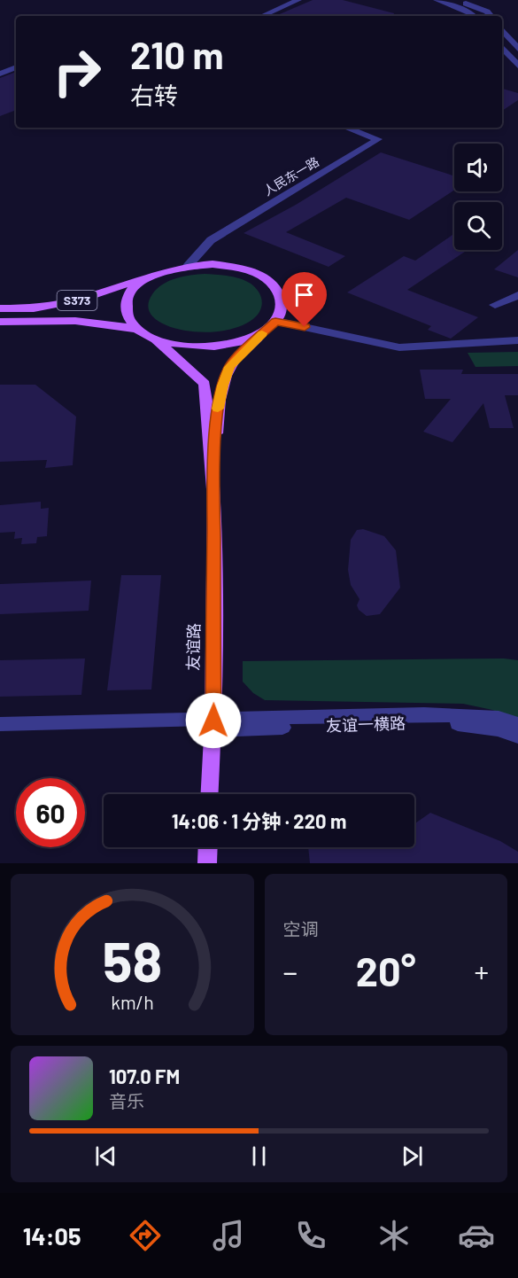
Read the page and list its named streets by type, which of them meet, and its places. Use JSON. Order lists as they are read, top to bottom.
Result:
{
  "streets": {
    "main road": ["S373", "友谊路"],
    "street": ["人民东一路", "友谊一横路"]
  },
  "crossings": [
    ["人民东一路", "S373"],
    ["S373", "友谊路"],
    ["友谊路", "友谊一横路"]
  ],
  "page": {
    "turn": ["210 m", "右转"],
    "limit": "60",
    "trip": "14:06 · 1 分钟 · 220 m",
    "tile": "空调",
    "heat": ["−", "20°", "+"],
    "song": ["107.0 FM", "音乐"],
    "tabs": "14:05",
    "gauge": ["58", "km/h"]
  }
}
